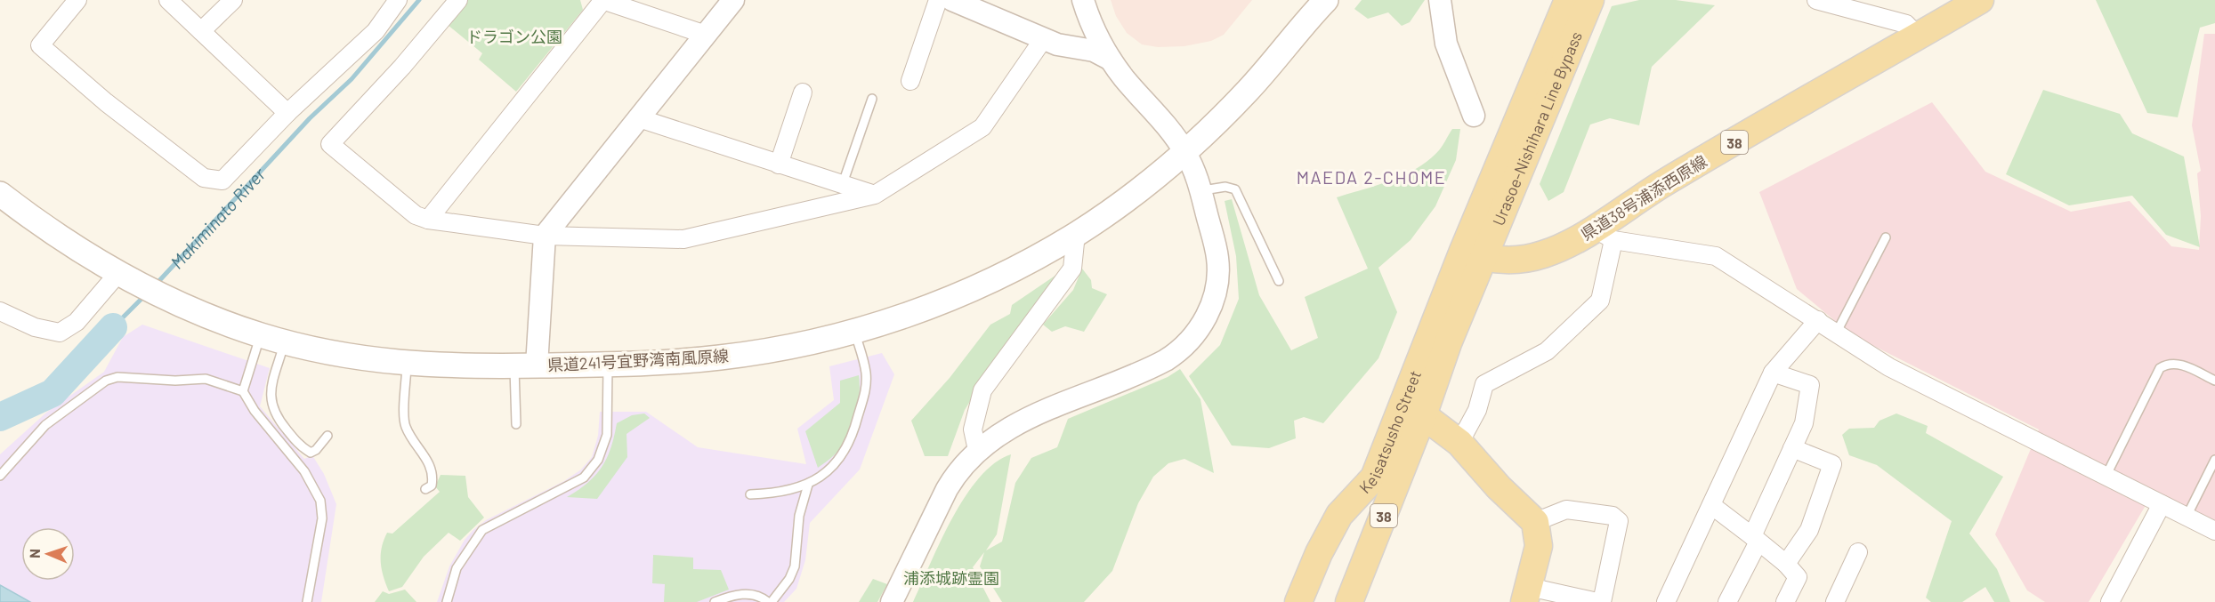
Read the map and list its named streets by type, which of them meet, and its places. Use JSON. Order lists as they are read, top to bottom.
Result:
{
  "streets": {
    "main road": [
      "Urasoe-Nishihara Line Bypass",
      "38",
      "県道38号浦添西原線",
      "県道241号宜野湾南風原線",
      "Keisatsusho Street"
    ]
  },
  "crossings": [
    ["Urasoe-Nishihara Line Bypass", "県道38号浦添西原線"],
    ["Urasoe-Nishihara Line Bypass", "Keisatsusho Street"],
    ["県道38号浦添西原線", "Keisatsusho Street"]
  ],
  "districts": ["MAEDA 2-CHOME"],
  "water": ["Makiminato River"],
  "parks": ["ドラゴン公園", "浦添城跡霊園"],
  "north": "left"
}
